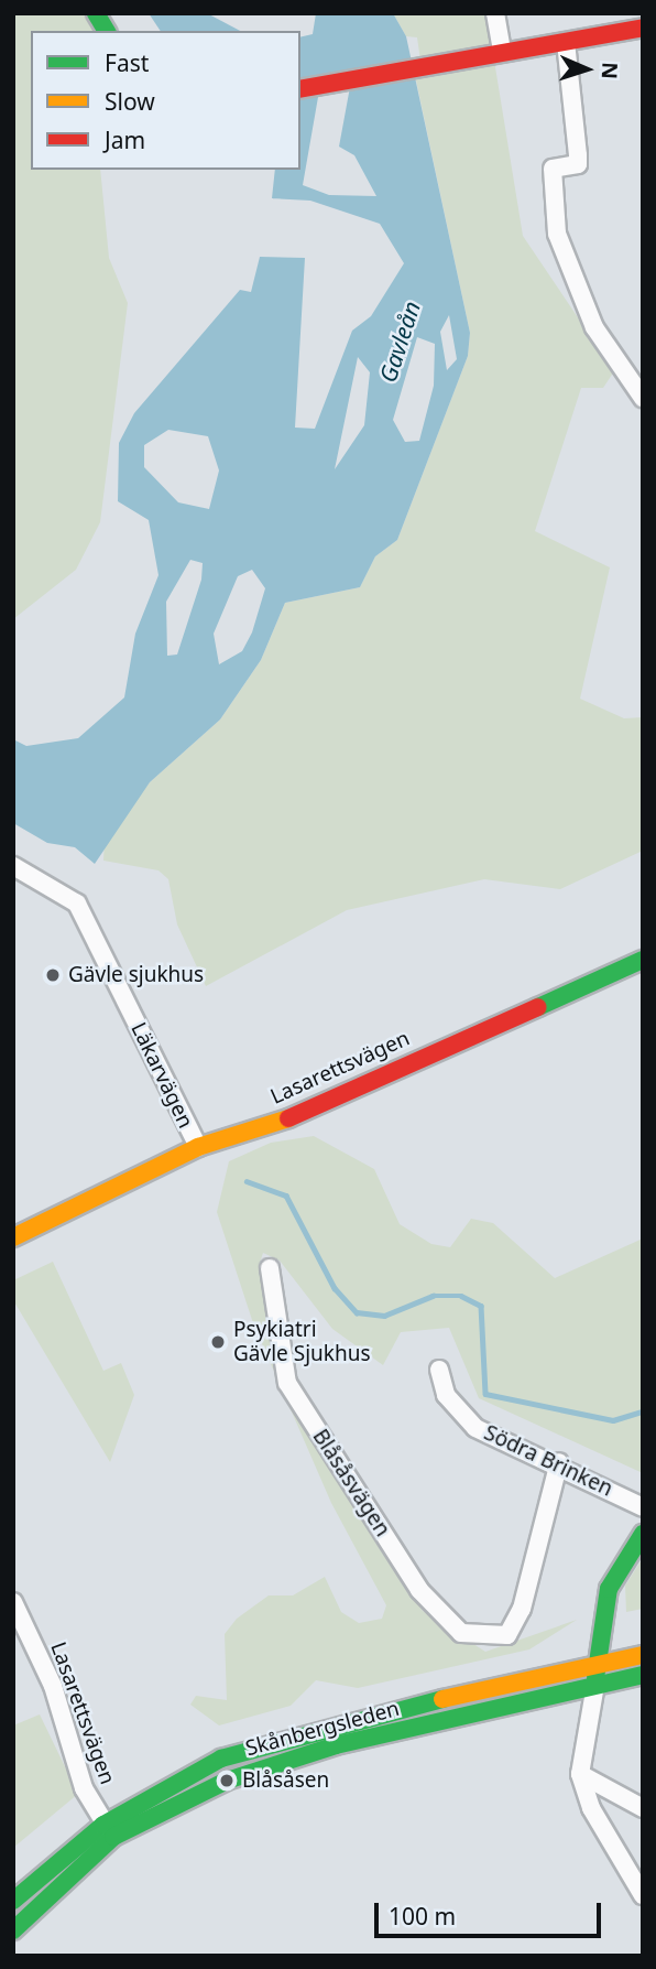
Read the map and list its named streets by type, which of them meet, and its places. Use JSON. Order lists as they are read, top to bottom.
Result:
{
  "streets": {
    "street": [
      "Lasarettsvägen",
      "Läkarvägen",
      "Södra Brinken",
      "Blåsåsvägen",
      "Skånbergsleden"
    ]
  },
  "crossings": [
    ["Lasarettsvägen", "Läkarvägen"],
    ["Lasarettsvägen", "Skånbergsleden"],
    ["Södra Brinken", "Blåsåsvägen"]
  ],
  "water": ["Gavleån"],
  "places": ["Gävle sjukhus", "Psykiatri Gävle Sjukhus", "Blåsåsen"],
  "legend": ["Fast", "Slow", "Jam"],
  "scale_bar": "100 m",
  "north": "right"
}
